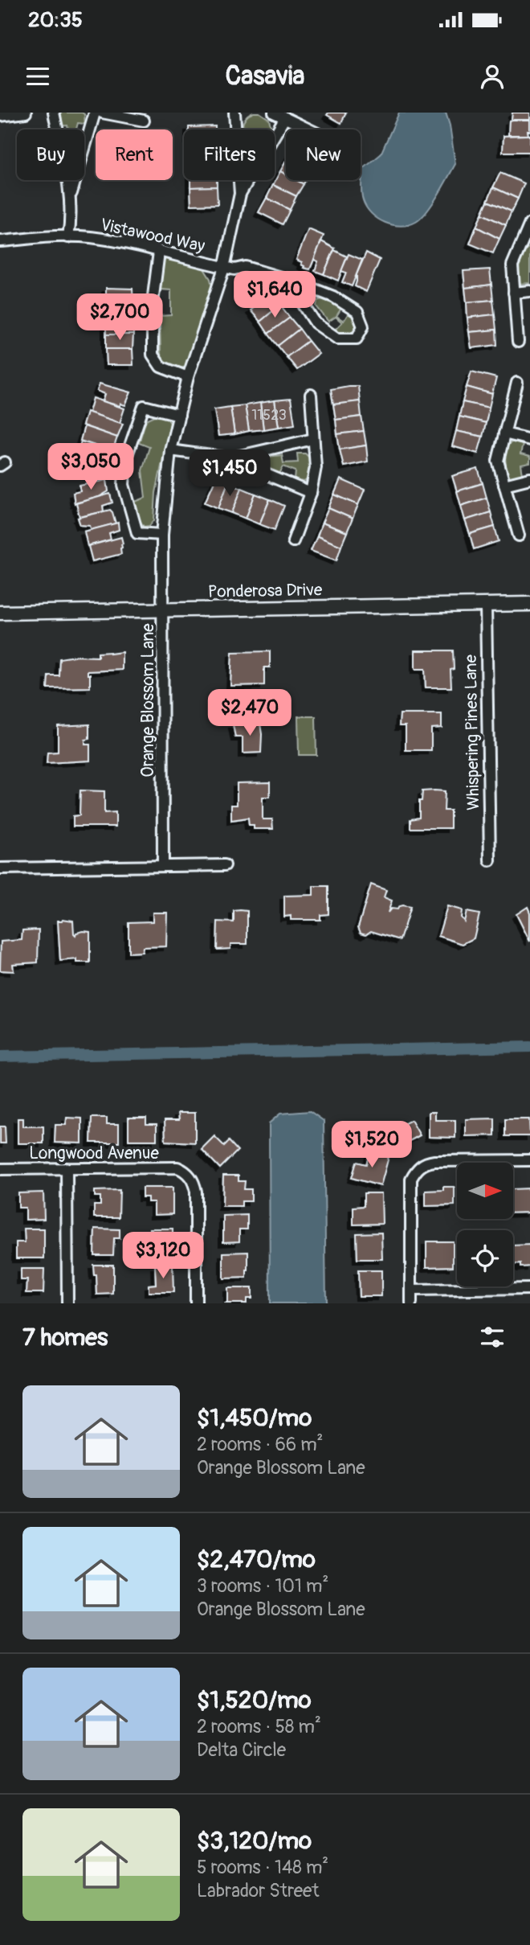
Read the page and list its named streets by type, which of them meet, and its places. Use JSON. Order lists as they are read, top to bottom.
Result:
{
  "streets": {
    "street": [
      "Vistawood Way",
      "Ponderosa Drive",
      "Orange Blossom Lane",
      "Whispering Pines Lane",
      "Longwood Avenue"
    ]
  },
  "crossings": [
    ["Vistawood Way", "Orange Blossom Lane"],
    ["Ponderosa Drive", "Orange Blossom Lane"],
    ["Ponderosa Drive", "Whispering Pines Lane"]
  ],
  "house_numbers": ["11523"],
  "north": "right",
  "page": {
    "status": "20:35",
    "header": "Casavia",
    "chip": [
      "Buy",
      "Rent",
      "Filters",
      "New"
    ],
    "price": [
      "$1,640",
      "$2,700",
      "$3,050",
      "$1,450",
      "$2,470",
      "$1,520",
      "$3,120"
    ],
    "heading": "7 homes",
    "list": [
      {
        "name": "$1,450/mo",
        "note": "2 rooms · 66 m² · Orange Blossom Lane"
      },
      {
        "name": "$2,470/mo",
        "note": "3 rooms · 101 m² · Orange Blossom Lane"
      },
      {
        "name": "$1,520/mo",
        "note": "2 rooms · 58 m² · Delta Circle"
      },
      {
        "name": "$3,120/mo",
        "note": "5 rooms · 148 m² · Labrador Street"
      }
    ]
  }
}
